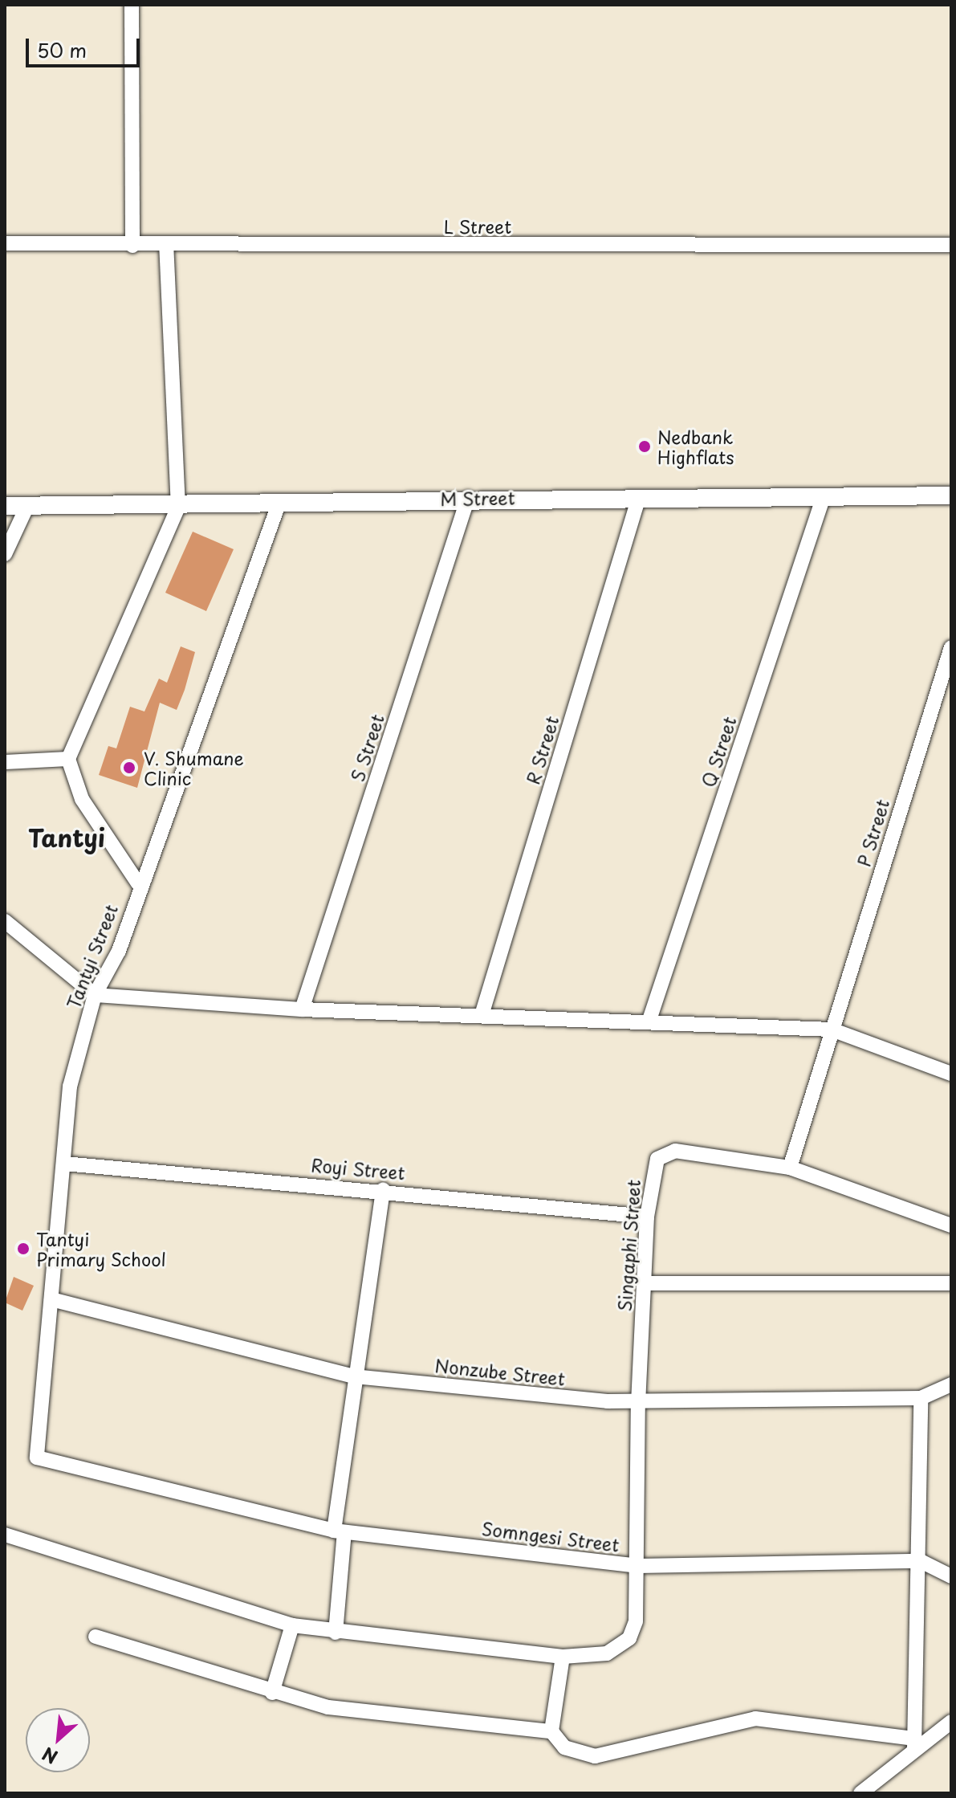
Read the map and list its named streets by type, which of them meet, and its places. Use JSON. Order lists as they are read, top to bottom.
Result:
{
  "streets": {
    "street": [
      "L Street",
      "M Street",
      "S Street",
      "R Street",
      "Q Street",
      "P Street",
      "Tantyi Street",
      "Royi Street",
      "Singaphi Street",
      "Nonzube Street",
      "Somngesi Street"
    ]
  },
  "crossings": [
    ["M Street", "S Street"],
    ["M Street", "R Street"],
    ["M Street", "Q Street"],
    ["M Street", "Tantyi Street"],
    ["P Street", "Singaphi Street"],
    ["Tantyi Street", "Royi Street"],
    ["Tantyi Street", "Nonzube Street"],
    ["Tantyi Street", "Somngesi Street"],
    ["Royi Street", "Singaphi Street"],
    ["Singaphi Street", "Nonzube Street"],
    ["Singaphi Street", "Somngesi Street"]
  ],
  "districts": ["Tantyi"],
  "places": ["Nedbank Highflats", "V. Shumane Clinic", "Tantyi Primary School"],
  "scale_bar": "50 m",
  "north": "bottom left"
}
